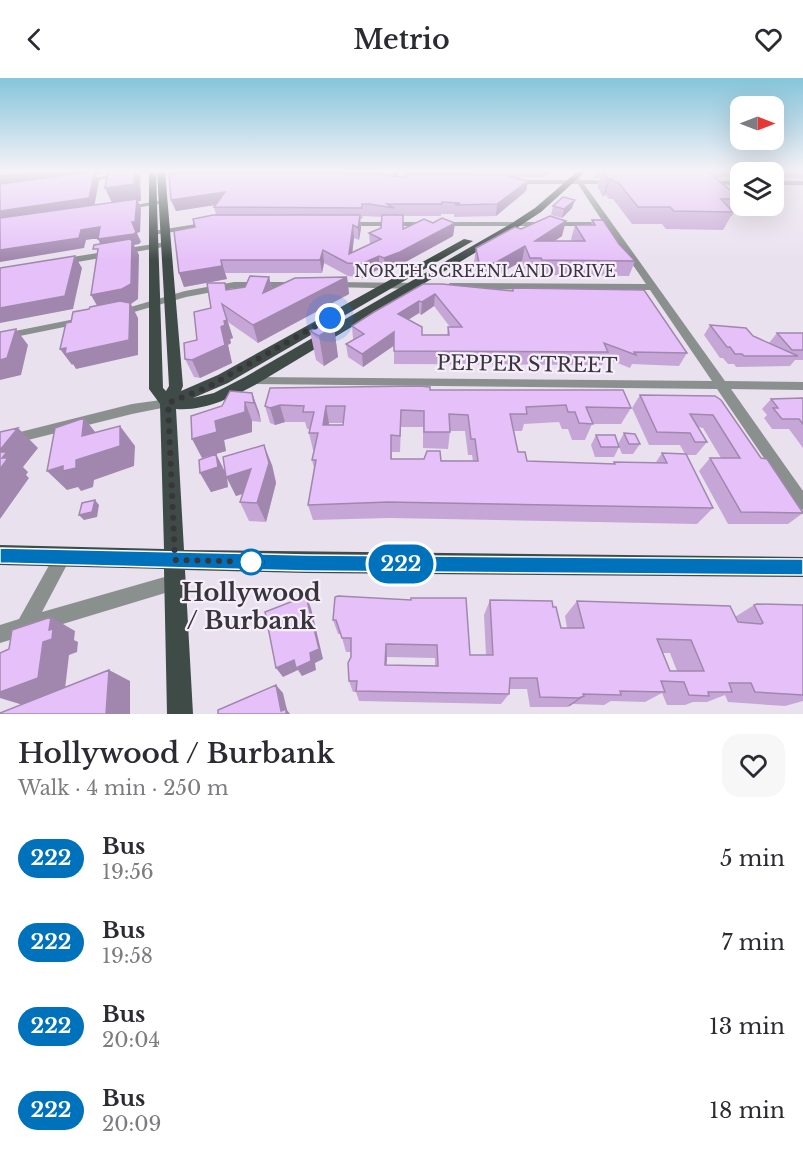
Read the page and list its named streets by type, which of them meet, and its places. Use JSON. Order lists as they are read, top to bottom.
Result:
{
  "streets": {
    "street": ["NORTH SCREENLAND DRIVE", "PEPPER STREET"]
  },
  "places": ["Hollywood / Burbank"],
  "lines": ["bus line 222"],
  "north": "right",
  "page": {
    "header": "Metrio",
    "on_map": "222",
    "heading": ["Hollywood / Burbank", "Walk · 4 min · 250 m"],
    "list": [
      {
        "mark": "222",
        "name": "Bus",
        "note": "19:56",
        "value": "5 min"
      },
      {
        "mark": "222",
        "name": "Bus",
        "note": "19:58",
        "value": "7 min"
      },
      {
        "mark": "222",
        "name": "Bus",
        "note": "20:04",
        "value": "13 min"
      },
      {
        "mark": "222",
        "name": "Bus",
        "note": "20:09",
        "value": "18 min"
      }
    ]
  }
}
